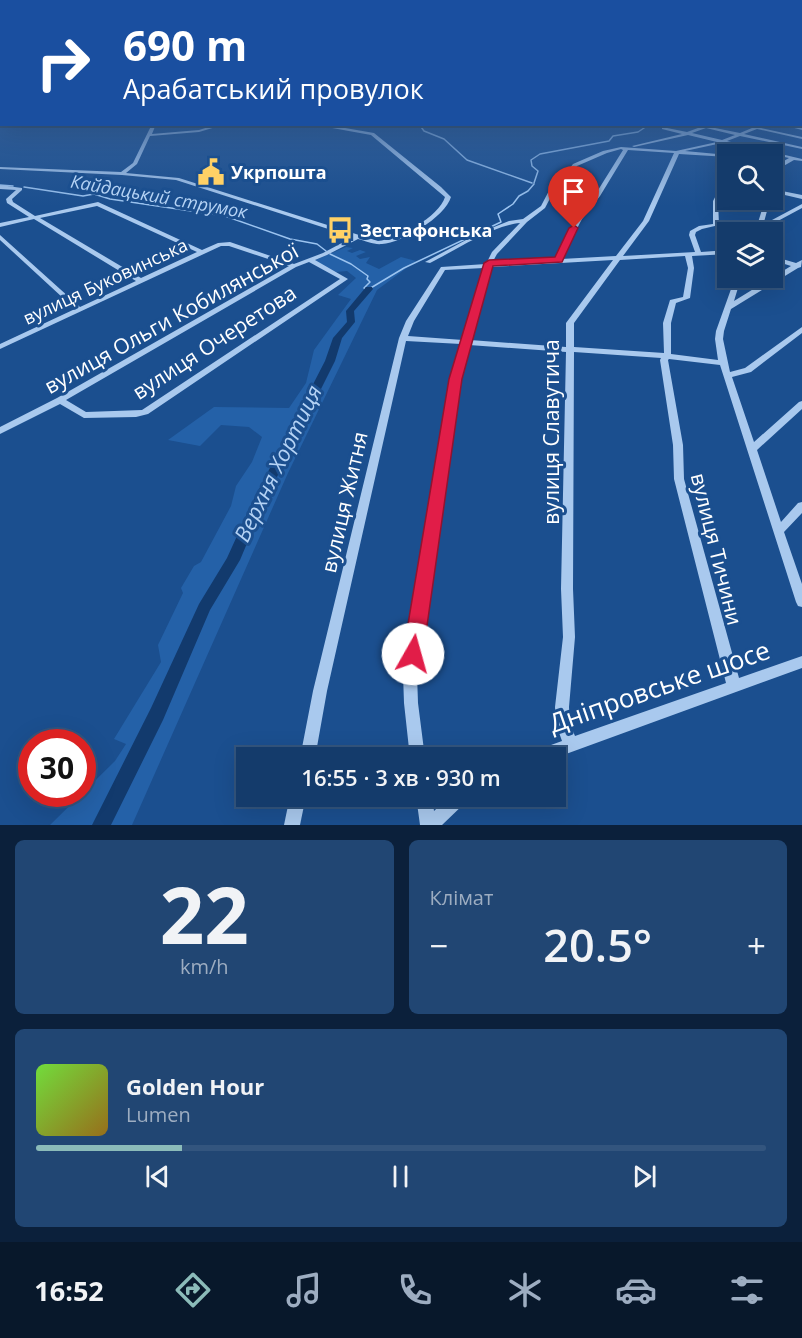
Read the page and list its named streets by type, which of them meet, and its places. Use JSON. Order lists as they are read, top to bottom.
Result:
{
  "streets": {
    "street": [
      "вулиця Буковинська",
      "вулиця Ольги Кобилянської",
      "вулиця Очеретова",
      "вулиця Славутича",
      "вулиця Житня",
      "вулиця Тичини",
      "Дніпровське шосе"
    ]
  },
  "crossings": [
    ["вулиця Буковинська", "вулиця Ольги Кобилянської"],
    ["вулиця Ольги Кобилянської", "вулиця Очеретова"],
    ["вулиця Славутича", "Дніпровське шосе"],
    ["вулиця Тичини", "Дніпровське шосе"]
  ],
  "water": ["Кайдацький струмок", "Верхня Хортиця"],
  "places": {
    "public building": ["Укрпошта"],
    "bus stop": ["Зестафонська"]
  },
  "page": {
    "turn": ["690 m", "Арабатський провулок"],
    "limit": "30",
    "trip": "16:55 · 3 хв · 930 m",
    "tile": [
      ["22", "km/h"],
      "Клімат"
    ],
    "heat": ["−", "20.5°", "+"],
    "song": ["Golden Hour", "Lumen"],
    "tabs": "16:52"
  }
}
